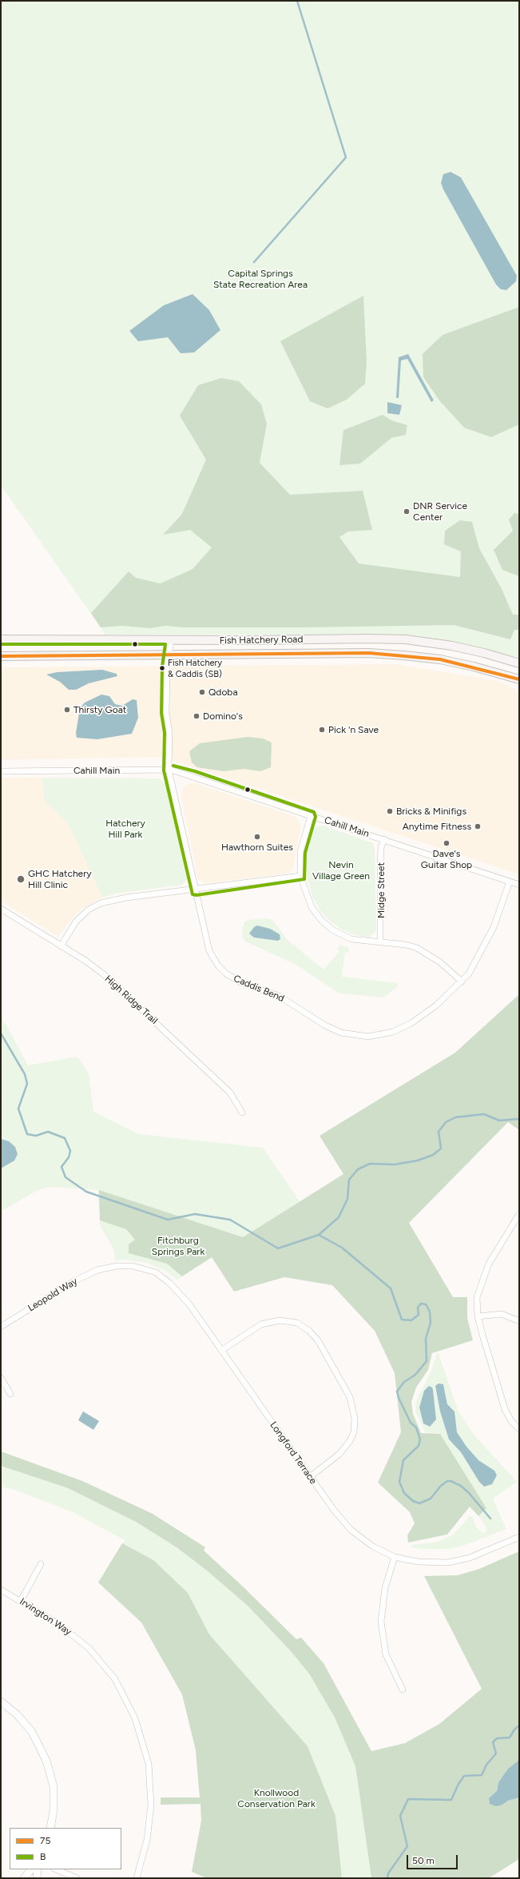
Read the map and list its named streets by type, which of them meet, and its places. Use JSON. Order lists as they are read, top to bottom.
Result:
{
  "streets": {
    "main road": ["Fish Hatchery Road"],
    "street": [
      "Cahill Main",
      "Midge Street",
      "Caddis Bend",
      "High Ridge Trail",
      "Leopold Way",
      "Longford Terrace",
      "Irvington Way"
    ]
  },
  "crossings": [
    ["Fish Hatchery Road", "Caddis Bend"],
    ["Cahill Main", "Midge Street"],
    ["Cahill Main", "Caddis Bend"],
    ["Leopold Way", "Longford Terrace"]
  ],
  "parks": [
    "Capital Springs State Recreation Area",
    "Hatchery Hill Park",
    "Nevin Village Green",
    "Fitchburg Springs Park",
    "Knollwood Conservation Park"
  ],
  "places": [
    "DNR Service Center",
    "Fish Hatchery & Caddis (SB)",
    "Qdoba",
    "Thirsty Goat",
    "Domino's",
    "Pick 'n Save",
    "Bricks & Minifigs",
    "Anytime Fitness",
    "Hawthorn Suites",
    "Dave's Guitar Shop",
    "GHC Hatchery Hill Clinic"
  ],
  "lines": ["transit line B", "transit line 75"],
  "legend": ["75", "B"],
  "scale_bar": "50 m"
}
